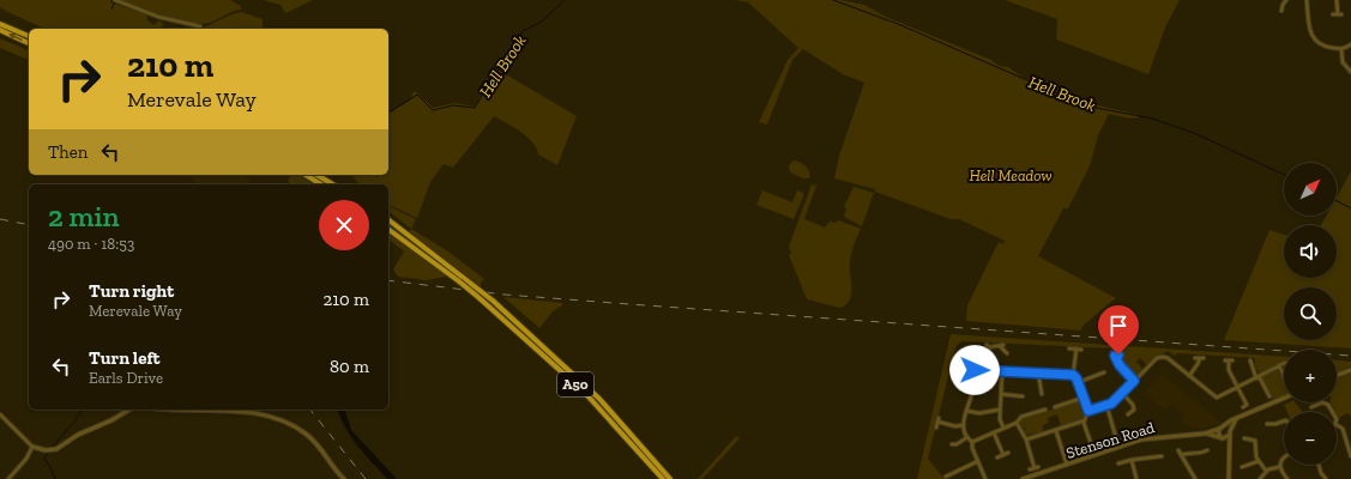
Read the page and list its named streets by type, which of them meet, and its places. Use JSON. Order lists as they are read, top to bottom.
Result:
{
  "streets": {
    "highway": ["A50"],
    "street": ["Stenson Road"]
  },
  "water": ["Hell Brook"],
  "parks": ["Hell Meadow"],
  "north": "top right",
  "page": {
    "turn": ["210 m", "Merevale Way"],
    "then": "Then",
    "map_buttons": ["+", "−"],
    "heading": ["2 min", "490 m · 18:53"],
    "list": [
      {
        "name": "Turn right",
        "note": "Merevale Way",
        "value": "210 m"
      },
      {
        "name": "Turn left",
        "note": "Earls Drive",
        "value": "80 m"
      }
    ]
  }
}
